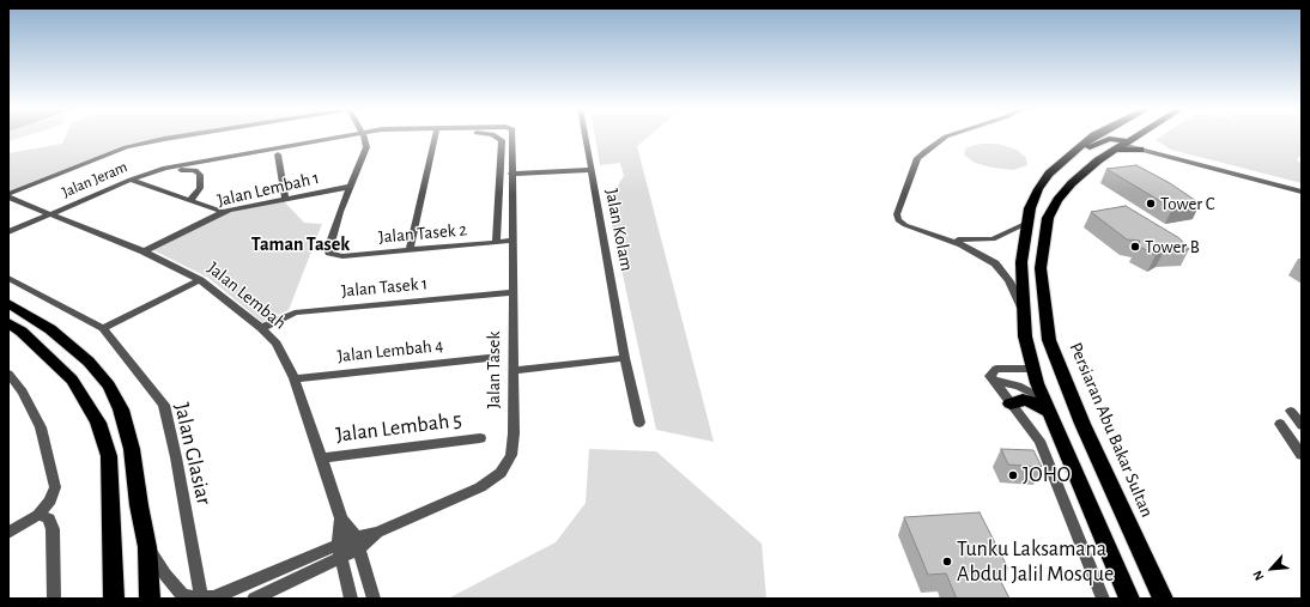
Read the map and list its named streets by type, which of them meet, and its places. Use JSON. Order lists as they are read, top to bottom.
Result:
{
  "streets": {
    "highway": ["Persiaran Abu Bakar Sultan"],
    "street": [
      "Jalan Jeram",
      "Jalan Lembah 1",
      "Jalan Kolam",
      "Jalan Tasek 2",
      "Jalan Tasek 1",
      "Jalan Lembah",
      "Jalan Lembah 4",
      "Jalan Tasek",
      "Jalan Lembah 5",
      "Jalan Glasiar"
    ]
  },
  "crossings": [
    ["Jalan Jeram", "Jalan Lembah"],
    ["Jalan Lembah 1", "Jalan Tasek 2"],
    ["Jalan Lembah 1", "Jalan Lembah"],
    ["Jalan Tasek 2", "Jalan Tasek"],
    ["Jalan Tasek 1", "Jalan Lembah"],
    ["Jalan Tasek 1", "Jalan Tasek"],
    ["Jalan Lembah", "Jalan Lembah 4"],
    ["Jalan Lembah", "Jalan Tasek"],
    ["Jalan Lembah", "Jalan Lembah 5"],
    ["Jalan Tasek", "Jalan Glasiar"]
  ],
  "districts": ["Taman Tasek"],
  "places": [
    "Tower C",
    "Tower B",
    "JOHO",
    "Tunku Laksamana Abdul Jalil Mosque"
  ],
  "north": "bottom left"
}
